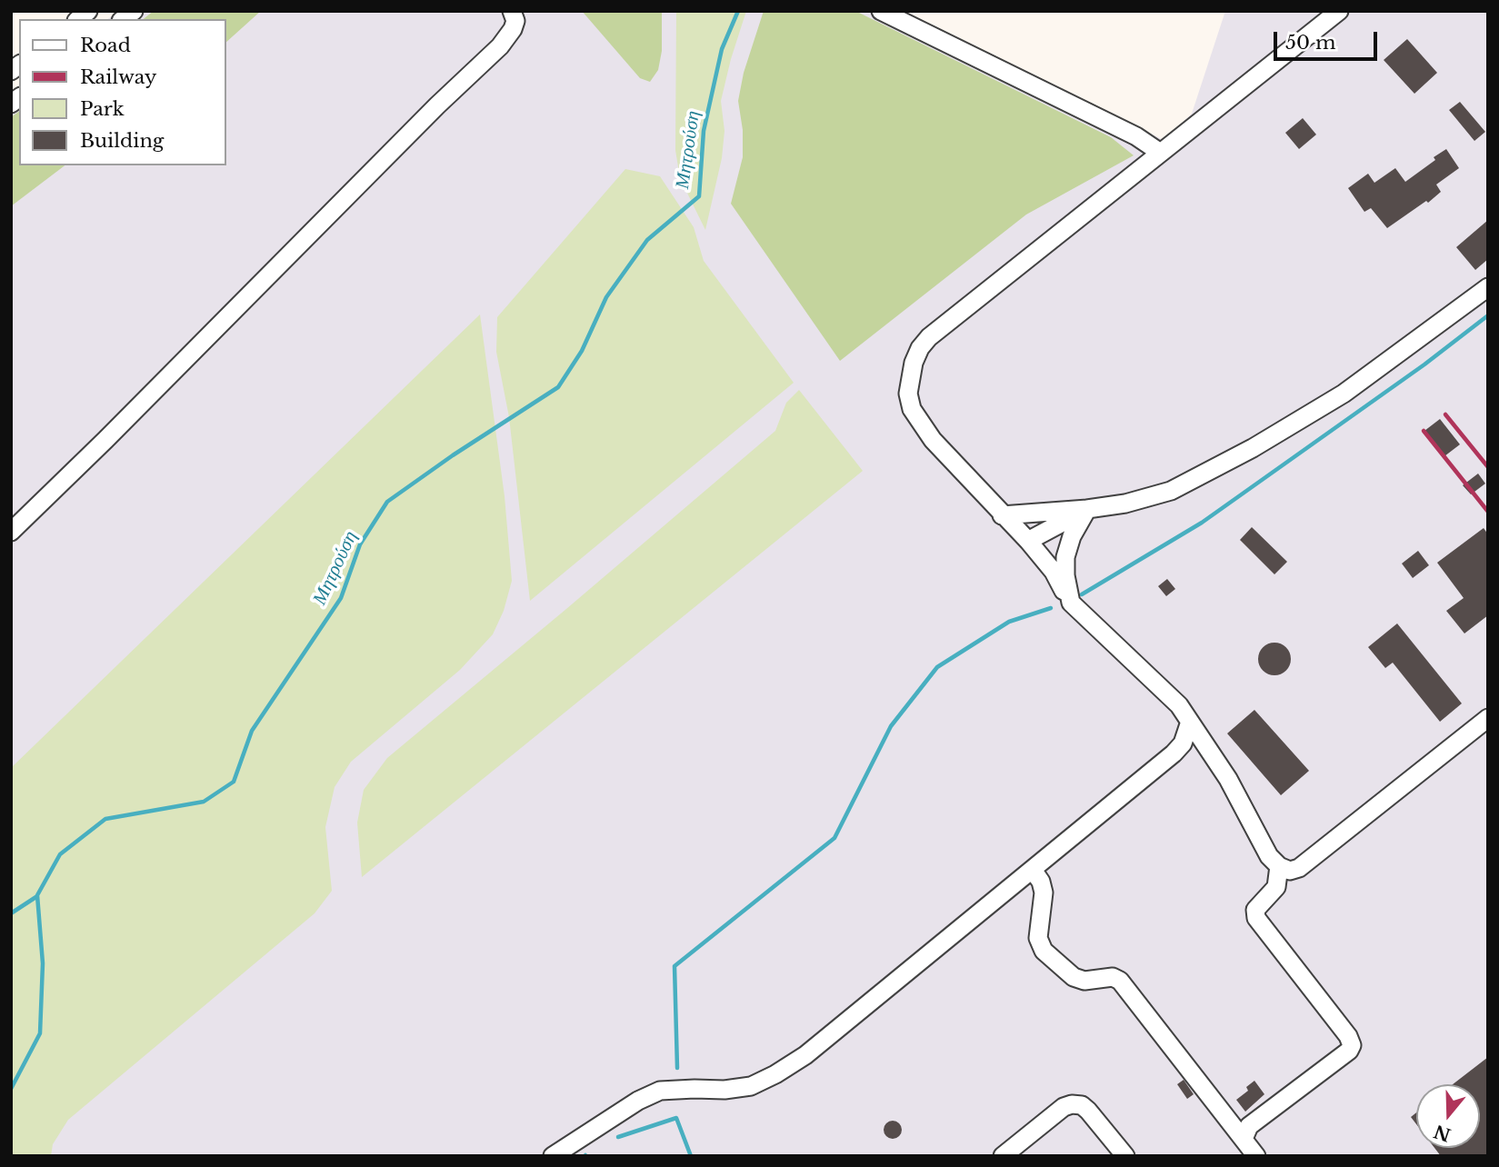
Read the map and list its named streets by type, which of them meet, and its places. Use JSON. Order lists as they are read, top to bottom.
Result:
{
  "water": ["Μητρούση"],
  "legend": [
    "Road",
    "Railway",
    "Park",
    "Building"
  ],
  "scale_bar": "50 m",
  "north": "bottom"
}
